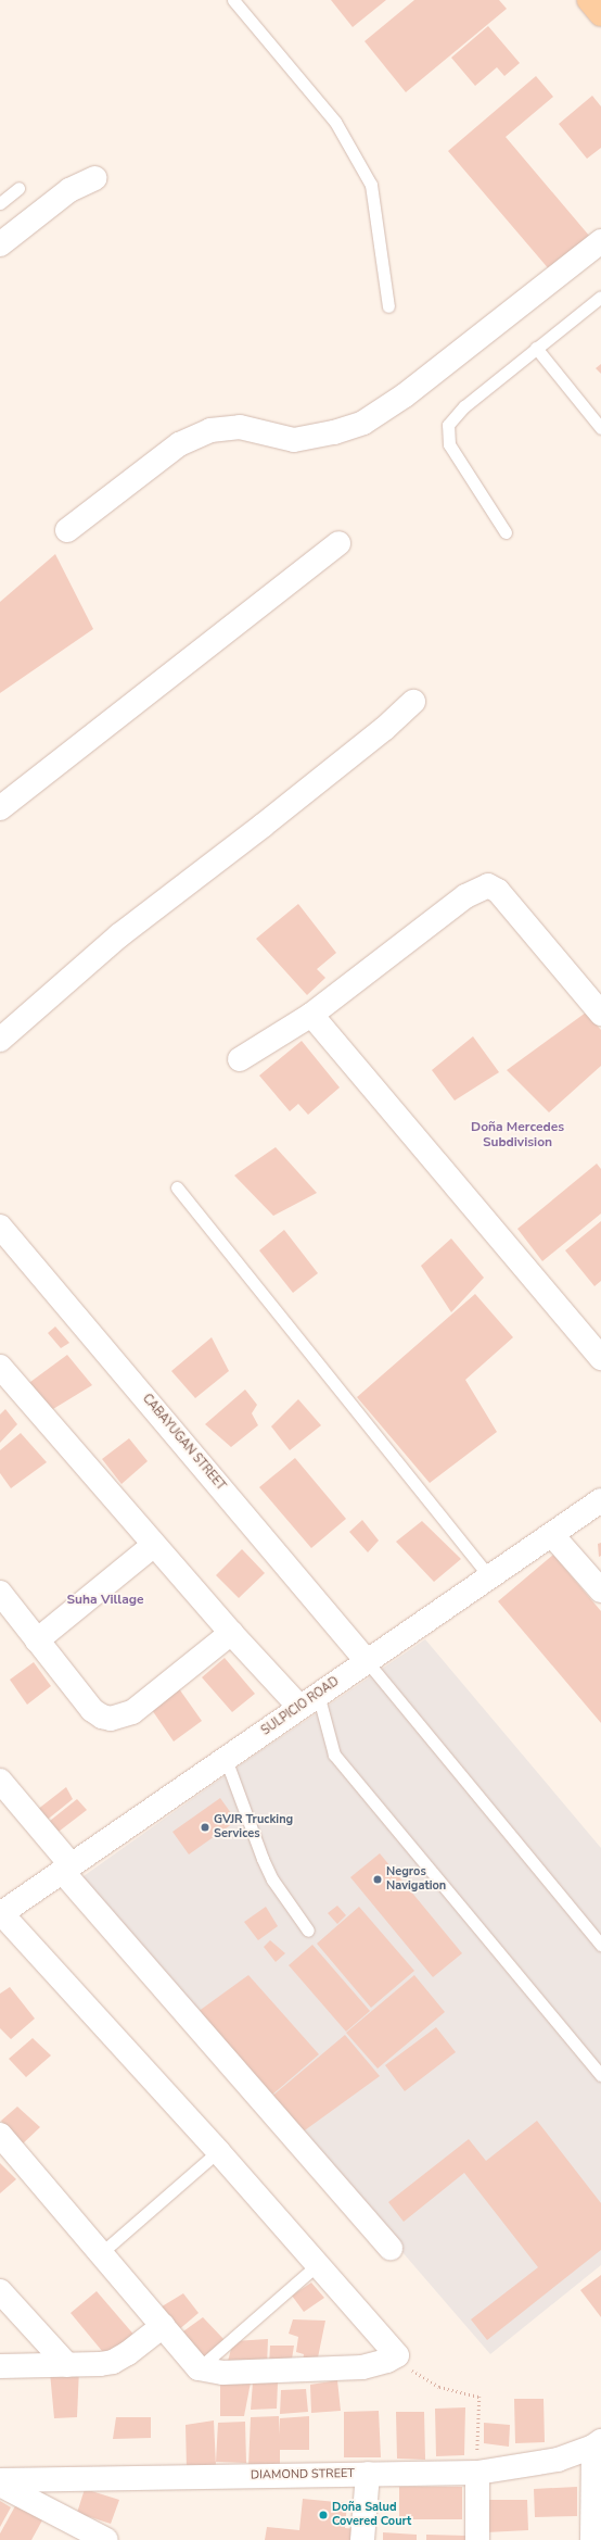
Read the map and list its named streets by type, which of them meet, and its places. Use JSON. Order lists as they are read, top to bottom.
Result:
{
  "streets": {
    "street": ["CABAYUGAN STREET", "SULPICIO ROAD", "DIAMOND STREET"]
  },
  "crossings": [
    ["CABAYUGAN STREET", "SULPICIO ROAD"]
  ],
  "districts": ["Doña Mercedes Subdivision", "Suha Village"],
  "places": ["GVJR Trucking Services", "Negros Navigation", "Doña Salud Covered Court"]
}
